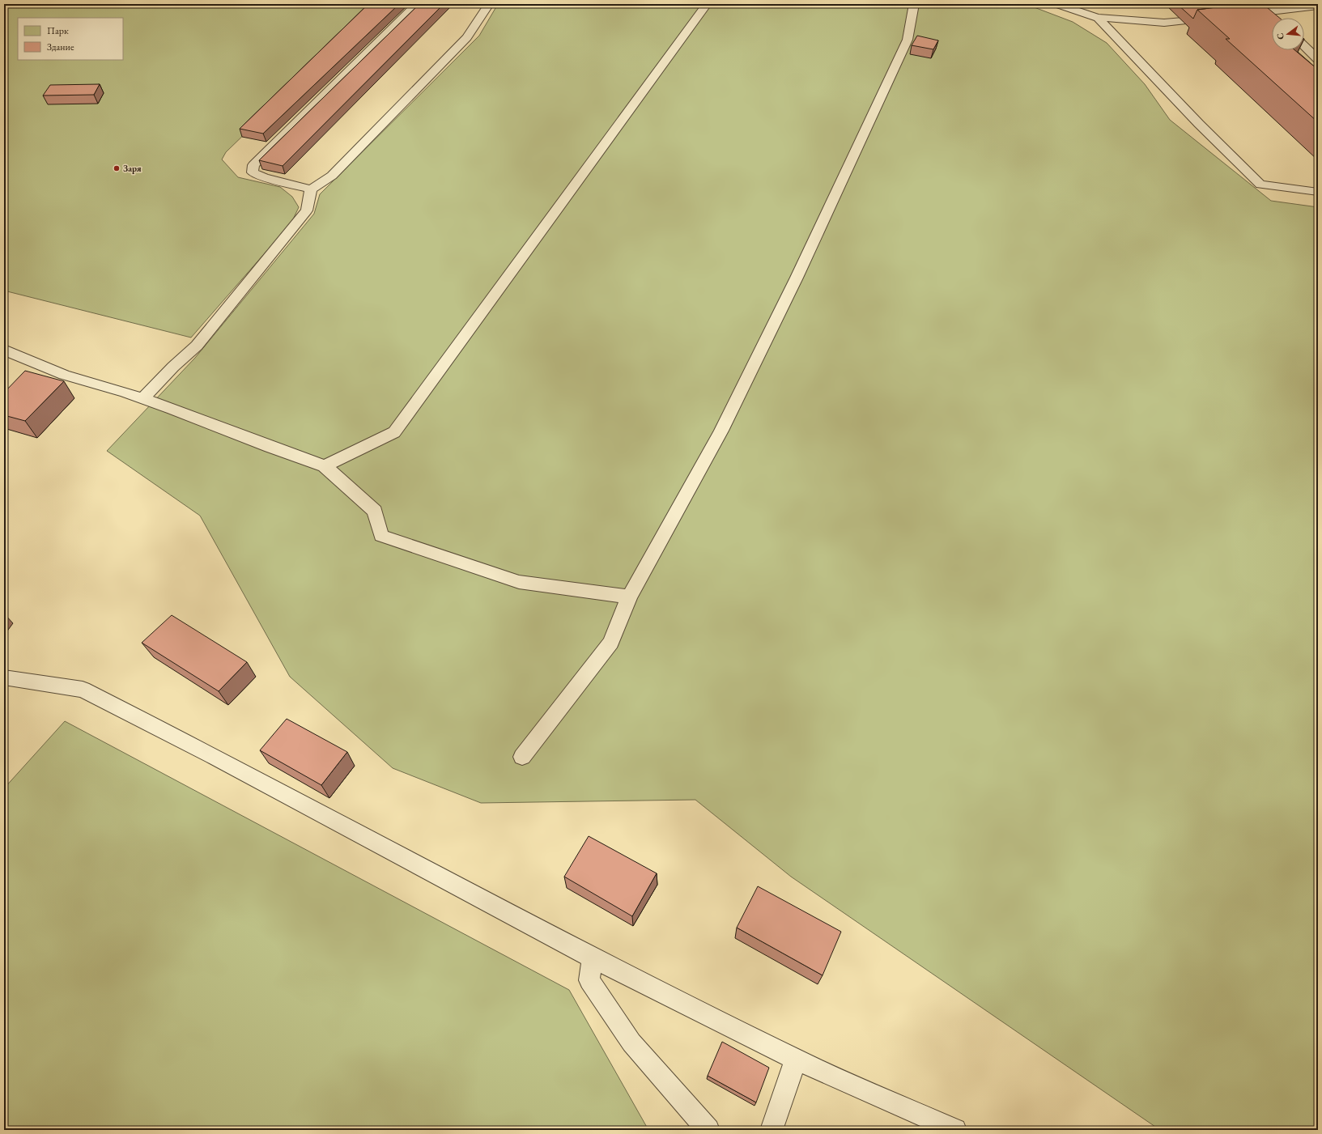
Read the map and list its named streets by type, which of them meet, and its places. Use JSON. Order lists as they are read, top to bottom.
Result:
{
  "places": ["Заря"],
  "legend": ["Парк", "Здание"],
  "north": "left"
}
